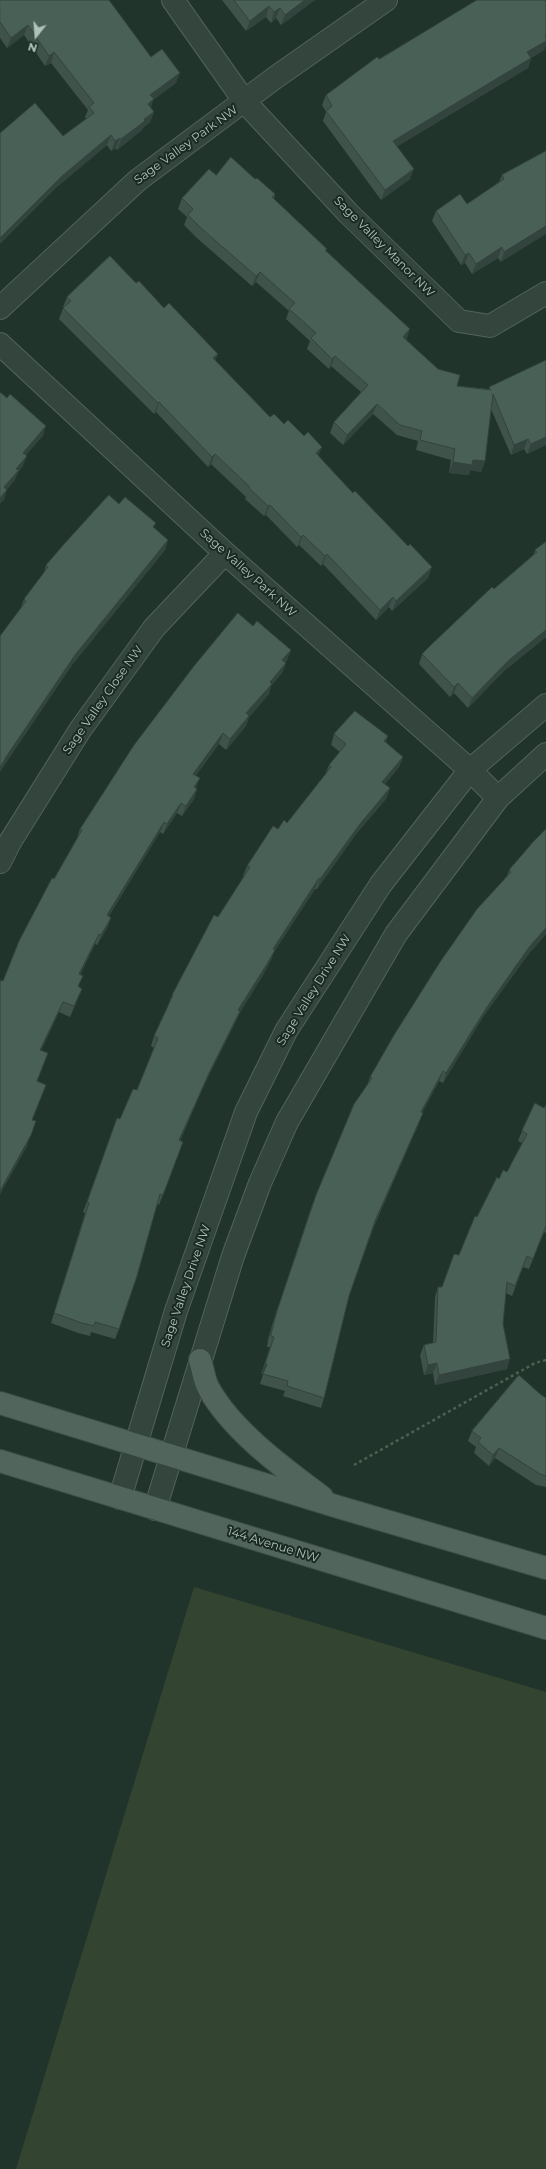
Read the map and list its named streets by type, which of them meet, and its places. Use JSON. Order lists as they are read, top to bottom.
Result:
{
  "streets": {
    "main road": ["144 Avenue NW"],
    "street": [
      "Sage Valley Park NW",
      "Sage Valley Manor NW",
      "Sage Valley Close NW",
      "Sage Valley Drive NW"
    ]
  },
  "crossings": [
    ["Sage Valley Park NW", "Sage Valley Manor NW"],
    ["Sage Valley Park NW", "Sage Valley Close NW"],
    ["Sage Valley Park NW", "Sage Valley Drive NW"],
    ["Sage Valley Drive NW", "144 Avenue NW"]
  ],
  "north": "bottom"
}
